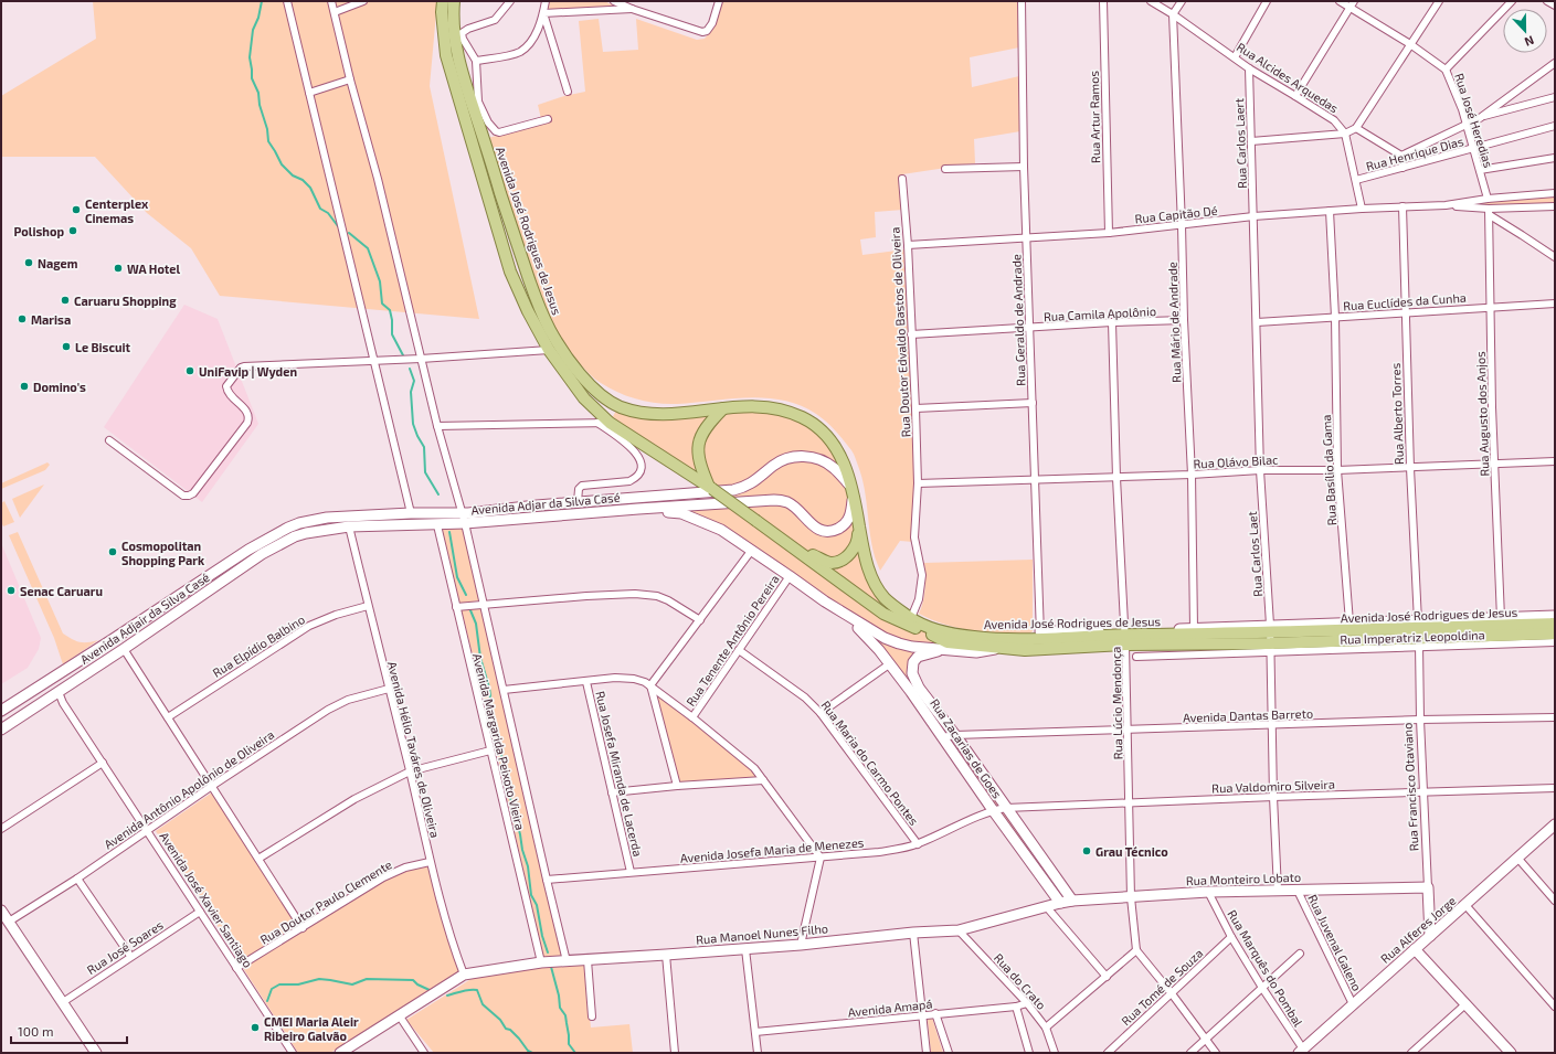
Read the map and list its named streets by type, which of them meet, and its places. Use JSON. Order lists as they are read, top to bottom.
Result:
{
  "streets": {
    "main road": ["Avenida José Rodrigues de Jesus"],
    "street": [
      "Rua Alcides Arquedas",
      "Rua Artur Ramos",
      "Rua José Heredias",
      "Rua Carlos Laert",
      "Rua Henrique Dias",
      "Rua Capitão Dé",
      "Rua Euclídes da Cunha",
      "Rua Camila Apolônio",
      "Rua Geraldo de Andrade",
      "Rua Mário de Andrade",
      "Rua Doutor Edvaldo Bastos de Oliveira",
      "Rua Alberto Torres",
      "Rua Augusto dos Anjos",
      "Rua Olávo Bilac",
      "Rua Basílio da Gama",
      "Avenida Adjar da Silva Casé",
      "Rua Carlos Laet",
      "Avenida Adjair da Silva Casé",
      "Rua Imperatriz Leopoldina",
      "Rua Tenente Antônio Pereira",
      "Rua Elpídio Balbino",
      "Rua Lúcio Mendonça",
      "Avenida Dantas Barreto",
      "Avenida Margarida Peixoto Vieira",
      "Rua Zacarias de Goes",
      "Avenida Hélio Taváres de Oliveira",
      "Rua Maria do Carmo Pontes",
      "Rua Josefa Miranda de Lacerda",
      "Rua Valdomiro Silveira",
      "Rua Francisco Otaviano",
      "Avenida Antônio Apolônio de Oliveira",
      "Avenida Josefa Maria de Menezes",
      "Rua Monteiro Lobato",
      "Avenida José Xavier Santiago",
      "Rua Doutor Paulo Clemente",
      "Rua Alferes Jorge",
      "Rua Manoel Nunes Filho",
      "Rua Juvenal Galeno",
      "Rua José Soares",
      "Rua Marquês do Pombal",
      "Rua do Crato",
      "Rua Tomé de Souza",
      "Avenida Amapá"
    ]
  },
  "crossings": [
    ["Rua Alcides Arquedas", "Rua Carlos Laert"],
    ["Rua Alcides Arquedas", "Rua Henrique Dias"],
    ["Rua Alcides Arquedas", "Rua Capitão Dé"],
    ["Rua Alcides Arquedas", "Rua Mário de Andrade"],
    ["Rua Artur Ramos", "Rua Capitão Dé"],
    ["Rua José Heredias", "Rua Henrique Dias"],
    ["Rua José Heredias", "Rua Capitão Dé"],
    ["Rua Carlos Laert", "Rua Capitão Dé"],
    ["Rua Carlos Laert", "Rua Carlos Laet"],
    ["Rua Capitão Dé", "Rua Geraldo de Andrade"],
    ["Rua Capitão Dé", "Rua Mário de Andrade"],
    ["Rua Capitão Dé", "Rua Doutor Edvaldo Bastos de Oliveira"],
    ["Rua Capitão Dé", "Rua Alberto Torres"],
    ["Rua Capitão Dé", "Rua Augusto dos Anjos"],
    ["Rua Capitão Dé", "Rua Basílio da Gama"],
    ["Rua Capitão Dé", "Rua Carlos Laet"],
    ["Avenida José Rodrigues de Jesus", "Rua Geraldo de Andrade"],
    ["Avenida José Rodrigues de Jesus", "Rua Mário de Andrade"],
    ["Avenida José Rodrigues de Jesus", "Rua Doutor Edvaldo Bastos de Oliveira"],
    ["Avenida José Rodrigues de Jesus", "Rua Alberto Torres"],
    ["Avenida José Rodrigues de Jesus", "Rua Augusto dos Anjos"],
    ["Avenida José Rodrigues de Jesus", "Rua Basílio da Gama"],
    ["Avenida José Rodrigues de Jesus", "Avenida Adjar da Silva Casé"],
    ["Avenida José Rodrigues de Jesus", "Rua Carlos Laet"],
    ["Avenida José Rodrigues de Jesus", "Rua Imperatriz Leopoldina"],
    ["Avenida José Rodrigues de Jesus", "Rua Lúcio Mendonça"],
    ["Avenida José Rodrigues de Jesus", "Rua Francisco Otaviano"],
    ["Rua Euclídes da Cunha", "Rua Alberto Torres"],
    ["Rua Euclídes da Cunha", "Rua Augusto dos Anjos"],
    ["Rua Euclídes da Cunha", "Rua Basílio da Gama"],
    ["Rua Euclídes da Cunha", "Rua Carlos Laet"],
    ["Rua Camila Apolônio", "Rua Geraldo de Andrade"],
    ["Rua Camila Apolônio", "Rua Mário de Andrade"],
    ["Rua Camila Apolônio", "Rua Doutor Edvaldo Bastos de Oliveira"],
    ["Rua Camila Apolônio", "Rua Lúcio Mendonça"],
    ["Rua Geraldo de Andrade", "Rua Olávo Bilac"],
    ["Rua Mário de Andrade", "Rua Olávo Bilac"],
    ["Rua Doutor Edvaldo Bastos de Oliveira", "Rua Olávo Bilac"],
    ["Rua Alberto Torres", "Rua Olávo Bilac"],
    ["Rua Augusto dos Anjos", "Rua Olávo Bilac"],
    ["Rua Olávo Bilac", "Rua Basílio da Gama"],
    ["Rua Olávo Bilac", "Rua Carlos Laet"],
    ["Rua Olávo Bilac", "Rua Lúcio Mendonça"],
    ["Avenida Adjar da Silva Casé", "Avenida Adjair da Silva Casé"],
    ["Avenida Adjar da Silva Casé", "Avenida Margarida Peixoto Vieira"],
    ["Avenida Adjar da Silva Casé", "Avenida Hélio Taváres de Oliveira"],
    ["Rua Carlos Laet", "Avenida Dantas Barreto"],
    ["Rua Carlos Laet", "Rua Valdomiro Silveira"],
    ["Rua Carlos Laet", "Rua Monteiro Lobato"],
    ["Avenida Adjair da Silva Casé", "Avenida José Xavier Santiago"],
    ["Rua Imperatriz Leopoldina", "Rua Francisco Otaviano"],
    ["Rua Tenente Antônio Pereira", "Rua Maria do Carmo Pontes"],
    ["Rua Elpídio Balbino", "Avenida Hélio Taváres de Oliveira"],
    ["Rua Lúcio Mendonça", "Avenida Dantas Barreto"],
    ["Rua Lúcio Mendonça", "Rua Valdomiro Silveira"],
    ["Rua Lúcio Mendonça", "Rua Monteiro Lobato"],
    ["Avenida Dantas Barreto", "Rua Zacarias de Goes"],
    ["Avenida Dantas Barreto", "Rua Francisco Otaviano"],
    ["Avenida Margarida Peixoto Vieira", "Avenida Josefa Maria de Menezes"],
    ["Avenida Margarida Peixoto Vieira", "Rua Manoel Nunes Filho"],
    ["Rua Zacarias de Goes", "Rua Valdomiro Silveira"],
    ["Rua Zacarias de Goes", "Avenida Josefa Maria de Menezes"],
    ["Rua Zacarias de Goes", "Rua Monteiro Lobato"],
    ["Rua Zacarias de Goes", "Rua Manoel Nunes Filho"],
    ["Avenida Hélio Taváres de Oliveira", "Avenida Antônio Apolônio de Oliveira"],
    ["Avenida Hélio Taváres de Oliveira", "Rua Doutor Paulo Clemente"],
    ["Avenida Hélio Taváres de Oliveira", "Rua Manoel Nunes Filho"],
    ["Rua Maria do Carmo Pontes", "Avenida Josefa Maria de Menezes"],
    ["Rua Josefa Miranda de Lacerda", "Avenida Josefa Maria de Menezes"],
    ["Rua Valdomiro Silveira", "Rua Francisco Otaviano"],
    ["Rua Valdomiro Silveira", "Avenida Josefa Maria de Menezes"],
    ["Rua Francisco Otaviano", "Rua Monteiro Lobato"],
    ["Rua Francisco Otaviano", "Rua Alferes Jorge"],
    ["Avenida Antônio Apolônio de Oliveira", "Avenida José Xavier Santiago"],
    ["Rua Monteiro Lobato", "Rua Manoel Nunes Filho"],
    ["Rua Monteiro Lobato", "Rua Juvenal Galeno"],
    ["Rua Monteiro Lobato", "Rua Marquês do Pombal"],
    ["Avenida José Xavier Santiago", "Rua Doutor Paulo Clemente"],
    ["Avenida José Xavier Santiago", "Rua José Soares"],
    ["Rua Alferes Jorge", "Rua Juvenal Galeno"],
    ["Rua Alferes Jorge", "Rua Marquês do Pombal"],
    ["Rua Manoel Nunes Filho", "Rua do Crato"],
    ["Rua Marquês do Pombal", "Rua Tomé de Souza"],
    ["Rua do Crato", "Avenida Amapá"]
  ],
  "places": [
    "Centerplex Cinemas",
    "Polishop",
    "Nagem",
    "WA Hotel",
    "Caruaru Shopping",
    "Marisa",
    "Le Biscuit",
    "UniFavip | Wyden",
    "Domino's",
    "Cosmopolitan Shopping Park",
    "Senac Caruaru",
    "Grau Técnico",
    "CMEI Maria Aleir Ribeiro Galvão"
  ],
  "scale_bar": "100 m",
  "north": "bottom"
}
